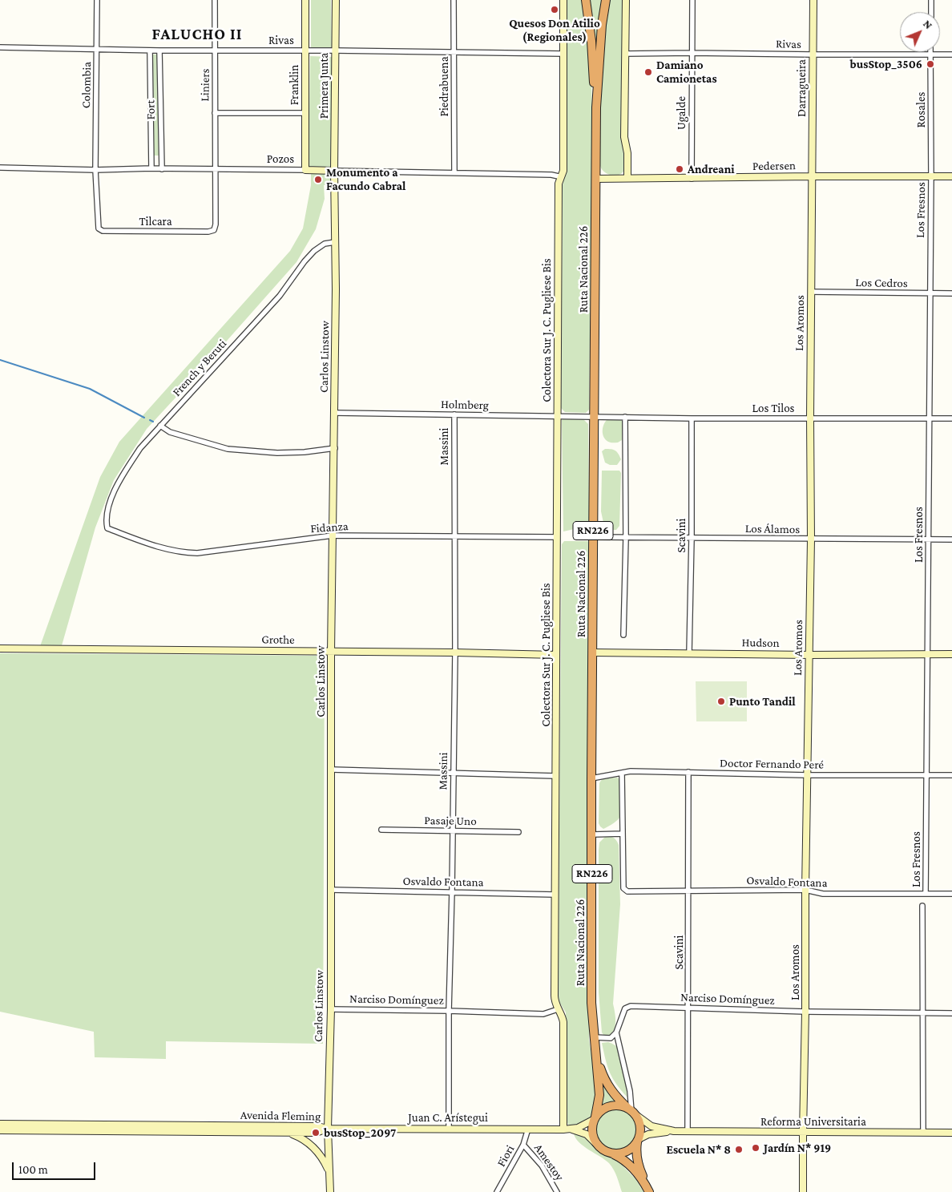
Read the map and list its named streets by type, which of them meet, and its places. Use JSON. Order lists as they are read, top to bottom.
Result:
{
  "streets": {
    "highway": ["Ruta Nacional 226", "RN226"],
    "street": [
      "Rivas",
      "Colombia",
      "Liniers",
      "Franklin",
      "Primera Junta",
      "Piedrabuena",
      "Darragueira",
      "Fort",
      "Rosales",
      "Ugalde",
      "Pozos",
      "Pedersen",
      "Los Fresnos",
      "Tilcara",
      "Los Cedros",
      "Los Aromos",
      "Colectora Sur J. C. Pugliese Bis",
      "Carlos Linstow",
      "French y Beruti",
      "Holmberg",
      "Los Tilos",
      "Massini",
      "Fidanza",
      "Los Álamos",
      "Scavini",
      "Grothe",
      "Hudson",
      "Doctor Fernando Peré",
      "Pasaje Uno",
      "Osvaldo Fontana",
      "Narciso Domínguez",
      "Avenida Fleming",
      "Juan C. Arístegui",
      "Reforma Universitaria",
      "Fiori",
      "Amestoy"
    ]
  },
  "crossings": [
    ["Rivas", "Colombia"],
    ["Rivas", "Liniers"],
    ["Rivas", "Franklin"],
    ["Rivas", "Primera Junta"],
    ["Rivas", "Piedrabuena"],
    ["Rivas", "Darragueira"],
    ["Rivas", "Fort"],
    ["Rivas", "Rosales"],
    ["Rivas", "Ugalde"],
    ["Rivas", "Colectora Sur J. C. Pugliese Bis"],
    ["Colombia", "Pozos"],
    ["Colombia", "Tilcara"],
    ["Liniers", "Pozos"],
    ["Liniers", "Tilcara"],
    ["Franklin", "Pozos"],
    ["Primera Junta", "Pozos"],
    ["Primera Junta", "Carlos Linstow"],
    ["Piedrabuena", "Pozos"],
    ["Darragueira", "Pedersen"],
    ["Darragueira", "Los Aromos"],
    ["Fort", "Pozos"],
    ["Rosales", "Pedersen"],
    ["Rosales", "Los Fresnos"],
    ["Ugalde", "Pedersen"],
    ["Pozos", "Colectora Sur J. C. Pugliese Bis"],
    ["Pozos", "Carlos Linstow"],
    ["Pedersen", "Los Fresnos"],
    ["Pedersen", "Ruta Nacional 226"],
    ["Pedersen", "Los Aromos"],
    ["Los Fresnos", "Los Cedros"],
    ["Los Fresnos", "Los Tilos"],
    ["Los Fresnos", "Los Álamos"],
    ["Los Fresnos", "Hudson"],
    ["Los Fresnos", "Doctor Fernando Peré"],
    ["Los Fresnos", "Osvaldo Fontana"],
    ["Ruta Nacional 226", "Holmberg"],
    ["Ruta Nacional 226", "Los Tilos"],
    ["Ruta Nacional 226", "Los Álamos"],
    ["Ruta Nacional 226", "Hudson"],
    ["Ruta Nacional 226", "Doctor Fernando Peré"],
    ["Ruta Nacional 226", "Juan C. Arístegui"],
    ["Ruta Nacional 226", "Reforma Universitaria"],
    ["Los Cedros", "Los Aromos"],
    ["Los Aromos", "Los Tilos"],
    ["Los Aromos", "Los Álamos"],
    ["Los Aromos", "Hudson"],
    ["Los Aromos", "Doctor Fernando Peré"],
    ["Los Aromos", "Osvaldo Fontana"],
    ["Los Aromos", "Narciso Domínguez"],
    ["Los Aromos", "Reforma Universitaria"],
    ["Colectora Sur J. C. Pugliese Bis", "Holmberg"],
    ["Colectora Sur J. C. Pugliese Bis", "Fidanza"],
    ["Colectora Sur J. C. Pugliese Bis", "Grothe"],
    ["Colectora Sur J. C. Pugliese Bis", "Osvaldo Fontana"],
    ["Colectora Sur J. C. Pugliese Bis", "Narciso Domínguez"],
    ["Colectora Sur J. C. Pugliese Bis", "Juan C. Arístegui"],
    ["Carlos Linstow", "French y Beruti"],
    ["Carlos Linstow", "Holmberg"],
    ["Carlos Linstow", "Fidanza"],
    ["Carlos Linstow", "Grothe"],
    ["Carlos Linstow", "Osvaldo Fontana"],
    ["Carlos Linstow", "Narciso Domínguez"],
    ["Carlos Linstow", "Avenida Fleming"],
    ["Carlos Linstow", "Juan C. Arístegui"],
    ["French y Beruti", "Fidanza"],
    ["Holmberg", "Los Tilos"],
    ["Holmberg", "Massini"],
    ["Los Tilos", "Scavini"],
    ["Massini", "Fidanza"],
    ["Massini", "Grothe"],
    ["Massini", "Pasaje Uno"],
    ["Massini", "Osvaldo Fontana"],
    ["Massini", "Narciso Domínguez"],
    ["Massini", "Juan C. Arístegui"],
    ["Los Álamos", "Scavini"],
    ["Scavini", "Hudson"],
    ["Scavini", "Doctor Fernando Peré"],
    ["Scavini", "Osvaldo Fontana"],
    ["Scavini", "Narciso Domínguez"],
    ["Scavini", "Reforma Universitaria"],
    ["Avenida Fleming", "Juan C. Arístegui"],
    ["Juan C. Arístegui", "Reforma Universitaria"],
    ["Juan C. Arístegui", "Fiori"],
    ["Fiori", "Amestoy"]
  ],
  "districts": ["FALUCHO II"],
  "places": [
    "Quesos Don Atilio (Regionales)",
    "busStop_3506",
    "Damiano Camionetas",
    "Andreani",
    "Monumento a Facundo Cabral",
    "Punto Tandil",
    "busStop_2097",
    "Jardín N* 919",
    "Escuela N* 8"
  ],
  "scale_bar": "100 m",
  "north": "top right"
}
